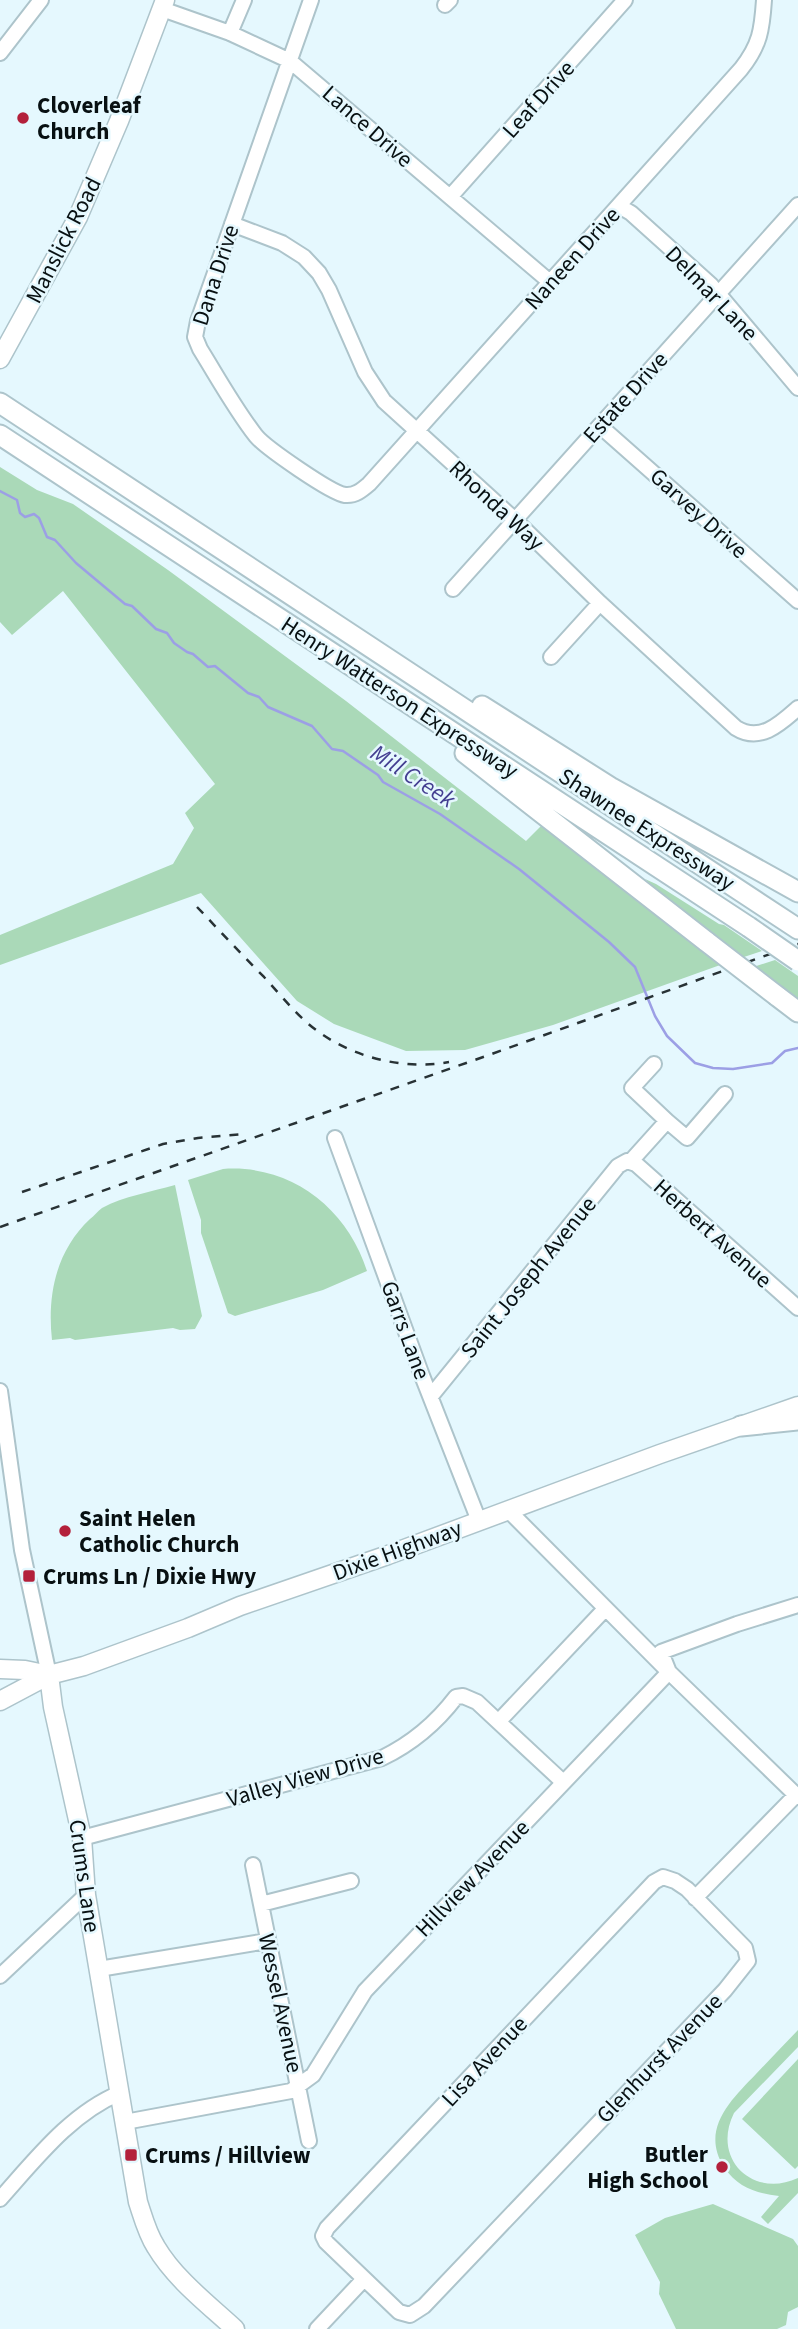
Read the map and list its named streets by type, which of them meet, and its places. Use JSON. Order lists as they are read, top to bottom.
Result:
{
  "streets": {
    "highway": ["Henry Watterson Expressway", "Shawnee Expressway"],
    "main road": ["Manslick Road", "Dixie Highway", "Crums Lane"],
    "street": [
      "Leaf Drive",
      "Lance Drive",
      "Naneen Drive",
      "Dana Drive",
      "Delmar Lane",
      "Estate Drive",
      "Rhonda Way",
      "Garvey Drive",
      "Herbert Avenue",
      "Saint Joseph Avenue",
      "Garrs Lane",
      "Valley View Drive",
      "Hillview Avenue",
      "Wessel Avenue",
      "Glenhurst Avenue",
      "Lisa Avenue"
    ]
  },
  "crossings": [
    ["Leaf Drive", "Lance Drive"],
    ["Lance Drive", "Manslick Road"],
    ["Lance Drive", "Naneen Drive"],
    ["Lance Drive", "Dana Drive"],
    ["Naneen Drive", "Dana Drive"],
    ["Naneen Drive", "Delmar Lane"],
    ["Naneen Drive", "Rhonda Way"],
    ["Dana Drive", "Rhonda Way"],
    ["Delmar Lane", "Estate Drive"],
    ["Estate Drive", "Rhonda Way"],
    ["Estate Drive", "Garvey Drive"],
    ["Henry Watterson Expressway", "Shawnee Expressway"],
    ["Herbert Avenue", "Saint Joseph Avenue"],
    ["Saint Joseph Avenue", "Garrs Lane"],
    ["Garrs Lane", "Dixie Highway"],
    ["Dixie Highway", "Crums Lane"],
    ["Valley View Drive", "Crums Lane"],
    ["Valley View Drive", "Hillview Avenue"],
    ["Hillview Avenue", "Wessel Avenue"],
    ["Glenhurst Avenue", "Lisa Avenue"]
  ],
  "water": ["Mill Creek"],
  "places": {
    "other": ["Cloverleaf Church", "Saint Helen Catholic Church", "Butler High School"],
    "transit": ["Crums Ln / Dixie Hwy", "Crums / Hillview"]
  }
}
